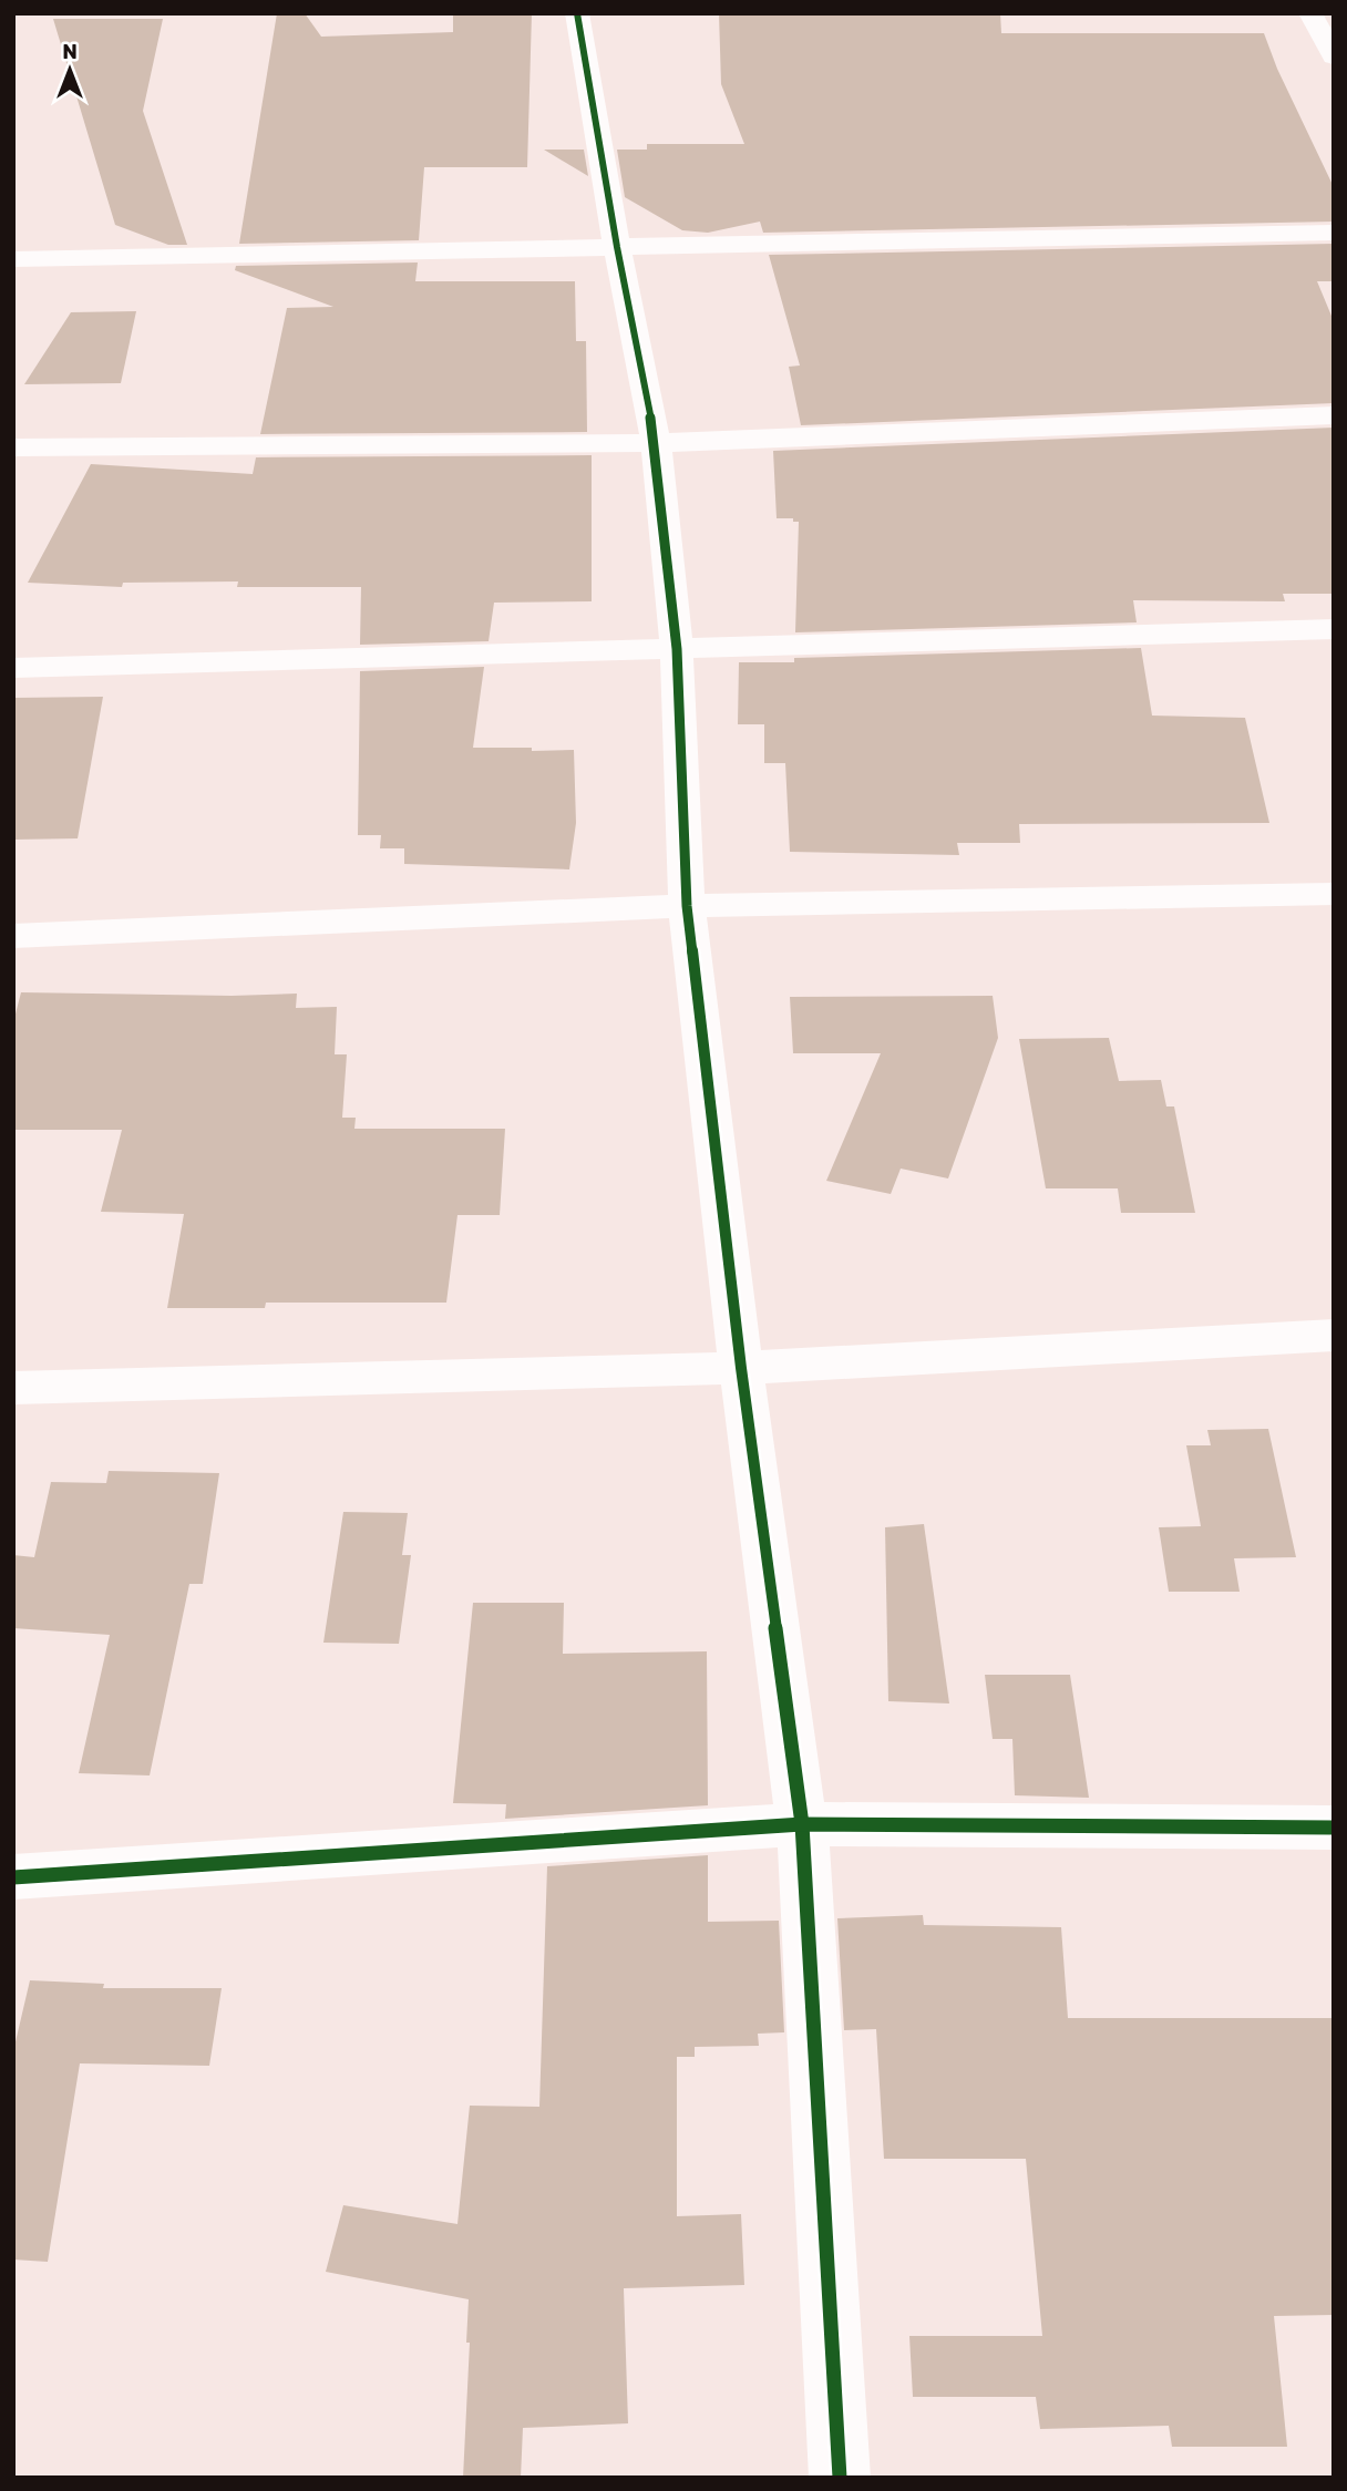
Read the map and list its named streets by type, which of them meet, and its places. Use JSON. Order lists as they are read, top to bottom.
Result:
{
  "north": "top"
}
